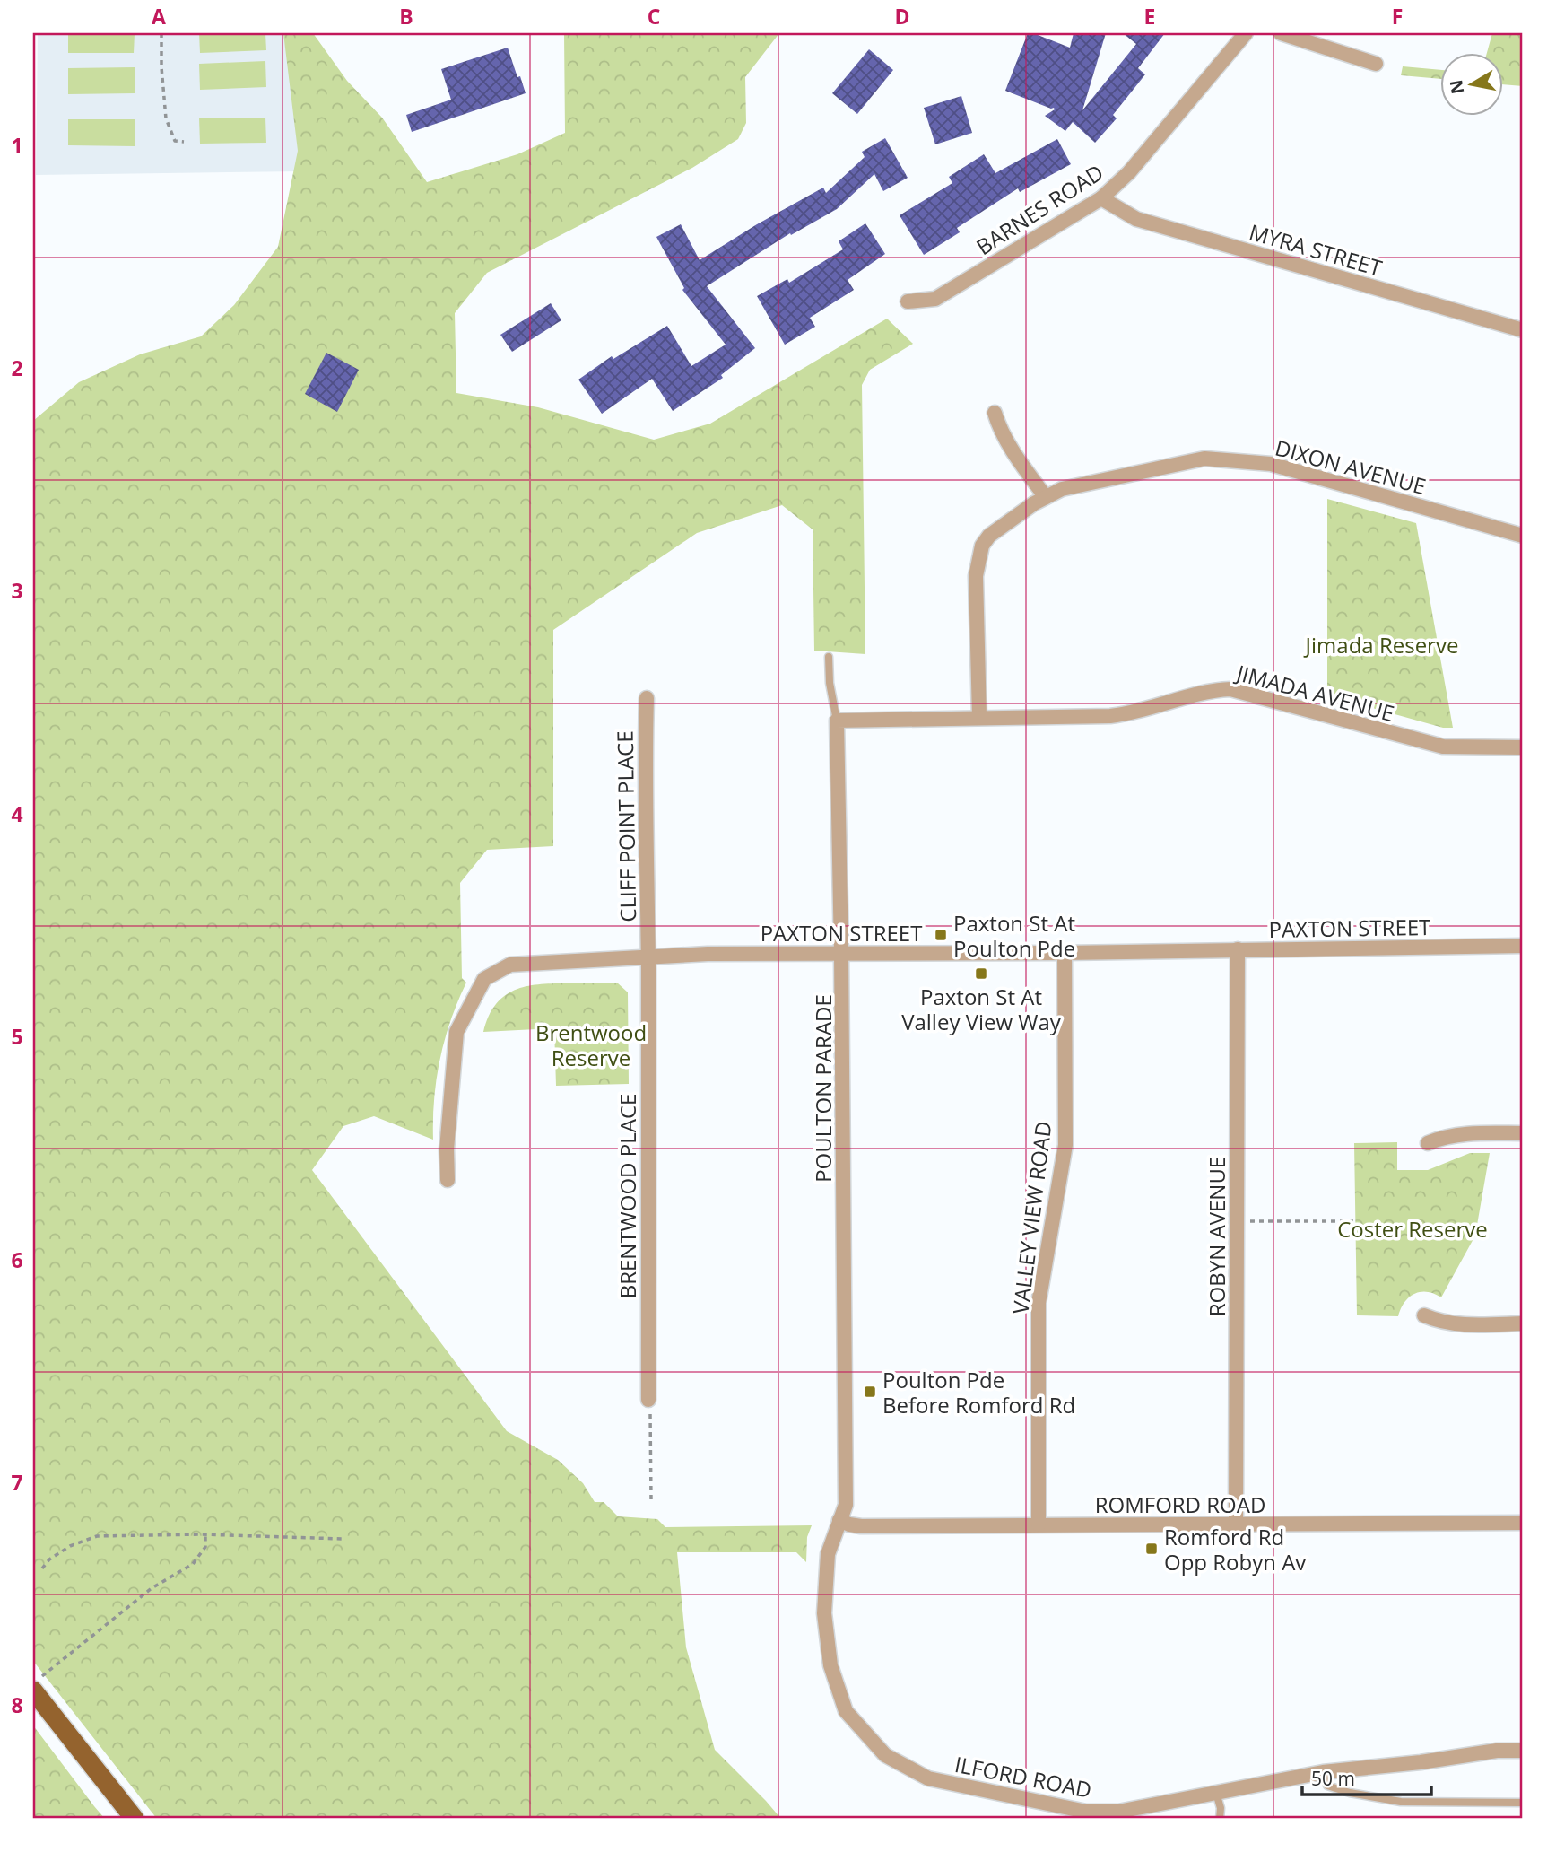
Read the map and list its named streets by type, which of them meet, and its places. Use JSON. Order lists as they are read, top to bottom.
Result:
{
  "streets": {
    "street": [
      "BARNES ROAD",
      "MYRA STREET",
      "DIXON AVENUE",
      "JIMADA AVENUE",
      "CLIFF POINT PLACE",
      "PAXTON STREET",
      "POULTON PARADE",
      "BRENTWOOD PLACE",
      "VALLEY VIEW ROAD",
      "ROBYN AVENUE",
      "ROMFORD ROAD",
      "ILFORD ROAD"
    ]
  },
  "crossings": [
    ["BARNES ROAD", "MYRA STREET"],
    ["DIXON AVENUE", "JIMADA AVENUE"],
    ["JIMADA AVENUE", "POULTON PARADE"],
    ["CLIFF POINT PLACE", "PAXTON STREET"],
    ["CLIFF POINT PLACE", "BRENTWOOD PLACE"],
    ["PAXTON STREET", "POULTON PARADE"],
    ["PAXTON STREET", "BRENTWOOD PLACE"],
    ["PAXTON STREET", "VALLEY VIEW ROAD"],
    ["PAXTON STREET", "ROBYN AVENUE"],
    ["POULTON PARADE", "ROMFORD ROAD"],
    ["POULTON PARADE", "ILFORD ROAD"],
    ["VALLEY VIEW ROAD", "ROMFORD ROAD"],
    ["ROBYN AVENUE", "ROMFORD ROAD"],
    ["ROMFORD ROAD", "ILFORD ROAD"]
  ],
  "parks": ["Jimada Reserve", "Brentwood Reserve", "Coster Reserve"],
  "places": {
    "transit": [
      "Paxton St At Poulton Pde",
      "Paxton St At Valley View Way",
      "Poulton Pde Before Romford Rd",
      "Romford Rd Opp Robyn Av"
    ]
  },
  "scale_bar": "50 m",
  "north": "left",
  "grid": {
    "columns": [
      "A",
      "B",
      "C",
      "D",
      "E",
      "F"
    ],
    "rows": [
      "1",
      "2",
      "3",
      "4",
      "5",
      "6",
      "7",
      "8"
    ]
  }
}
